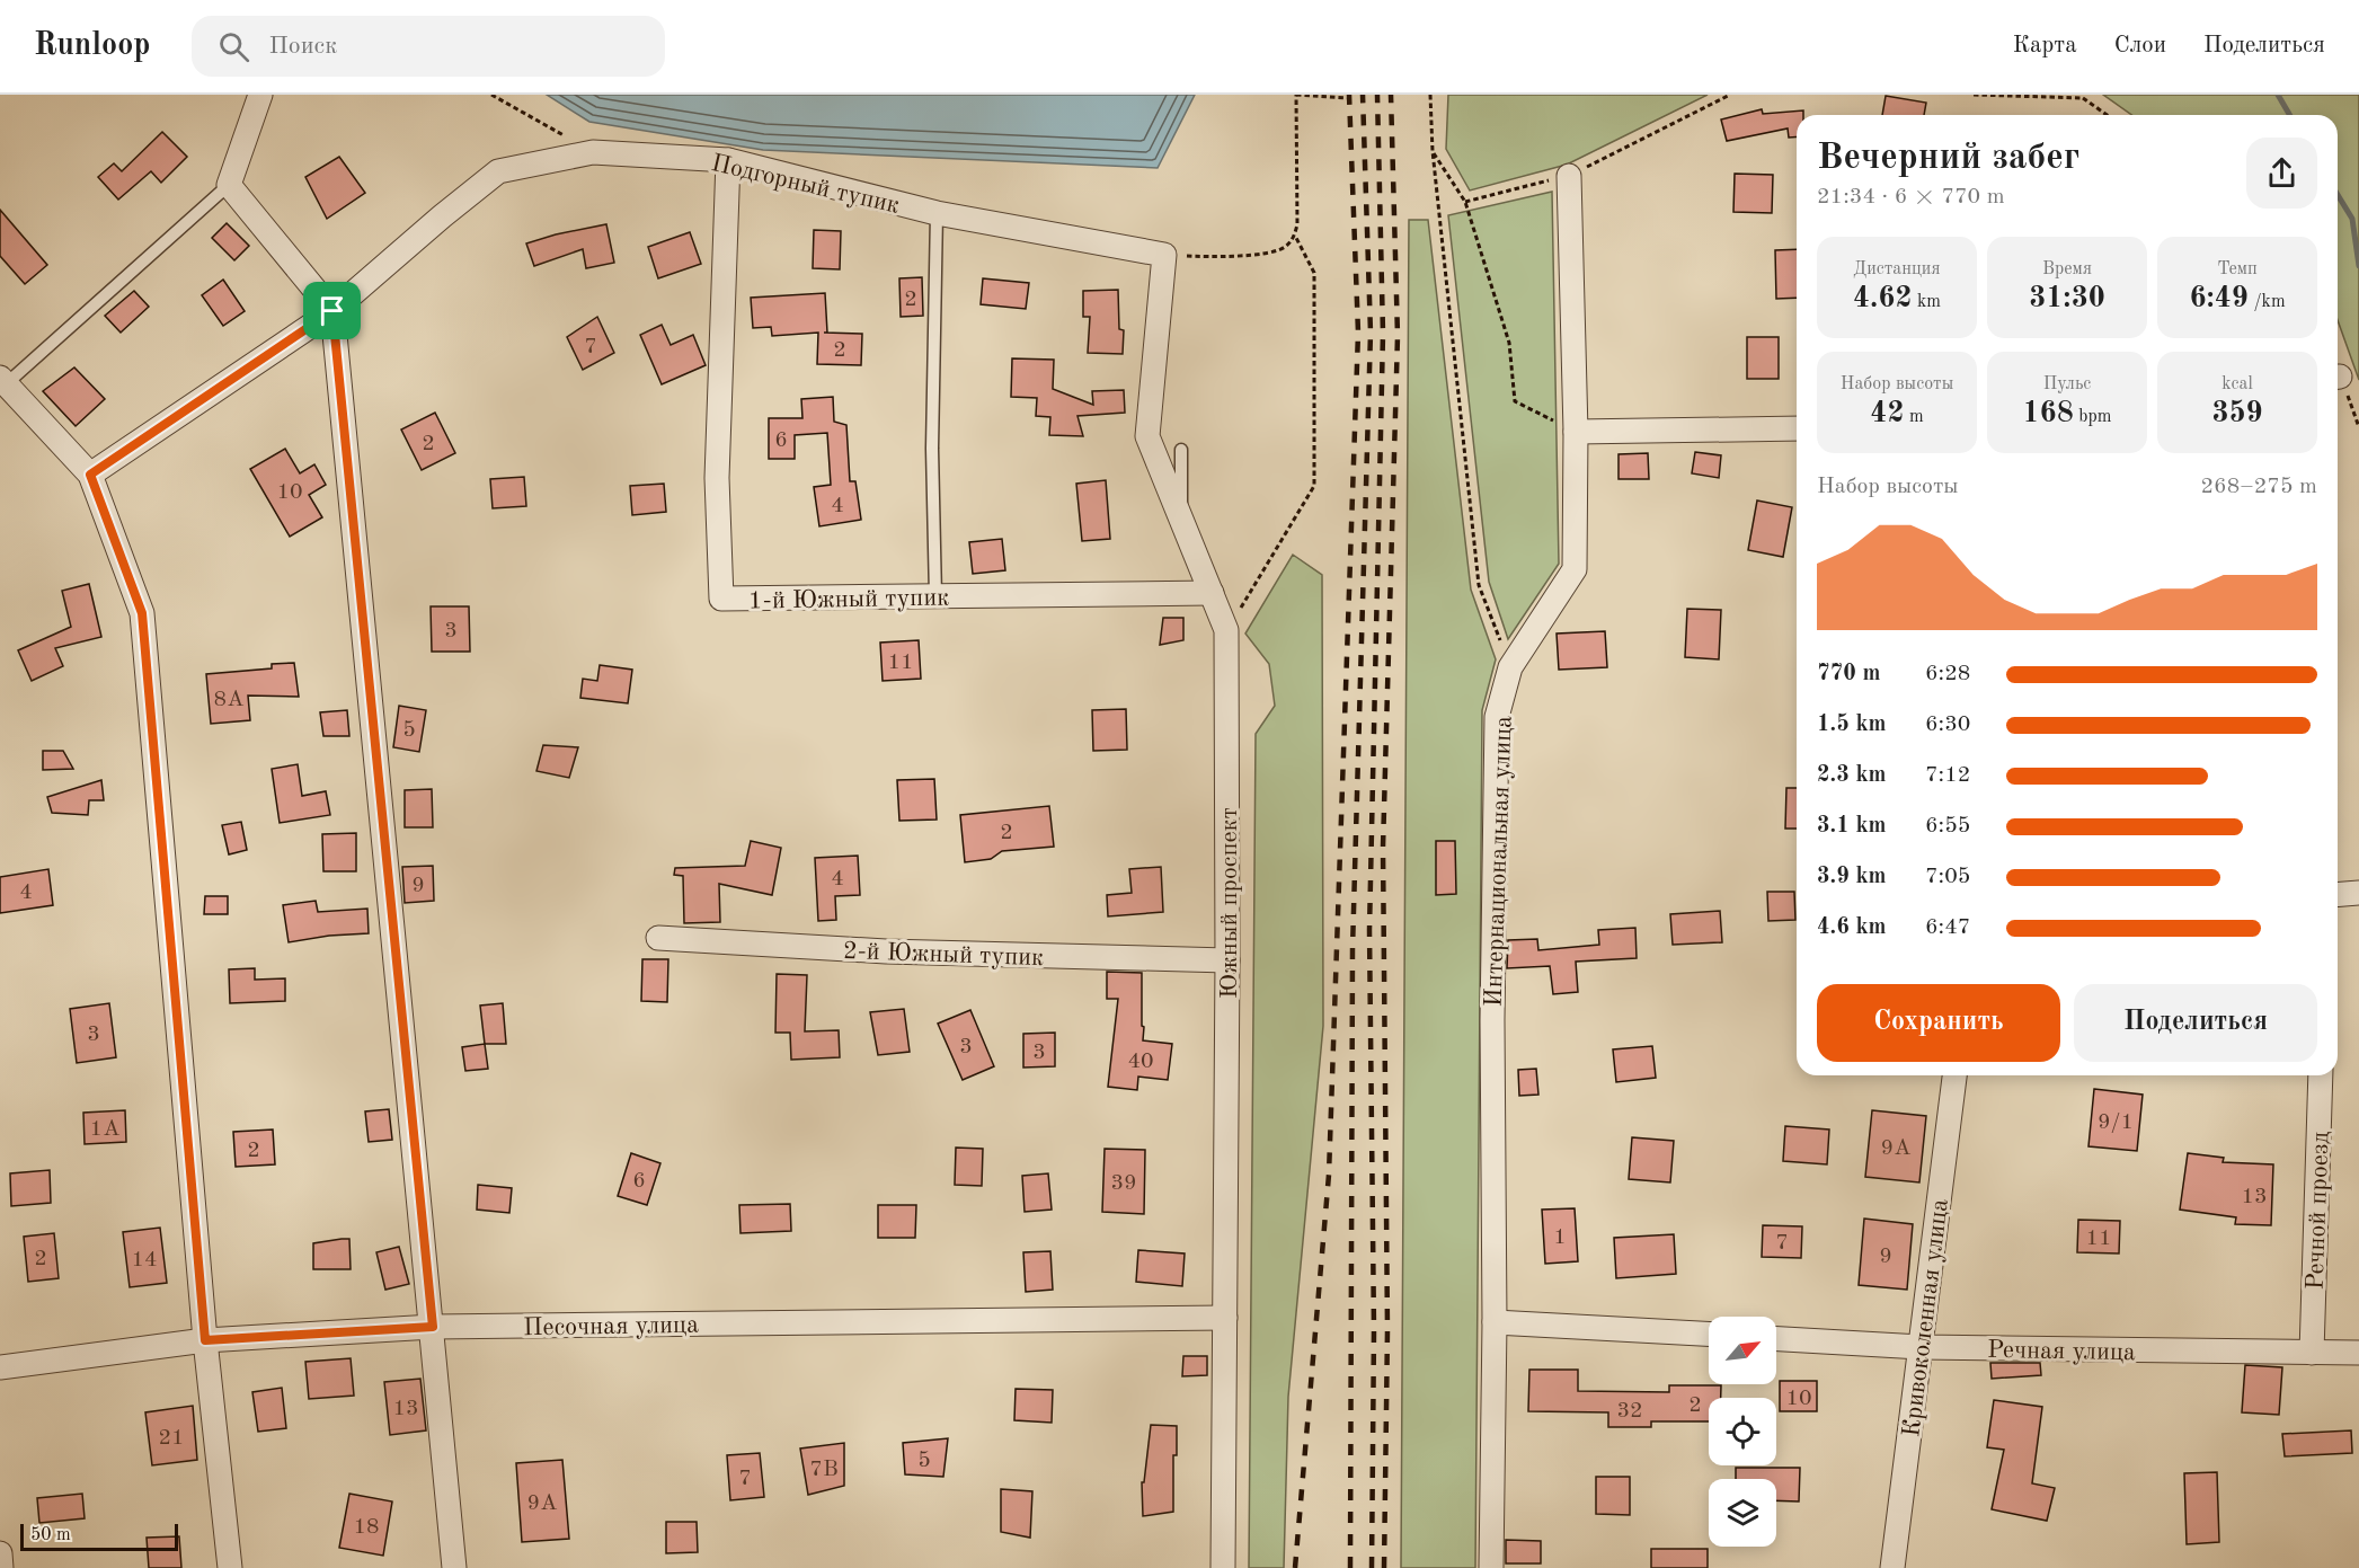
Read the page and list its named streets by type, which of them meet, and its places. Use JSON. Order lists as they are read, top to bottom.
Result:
{
  "streets": {
    "street": [
      "Подгорный тупик",
      "1-й Южный тупик",
      "Интернациональная улица",
      "Южный проспект",
      "2-й Южный тупик",
      "Речной проезд",
      "Кривоколенная улица",
      "Песочная улица",
      "Речная улица"
    ]
  },
  "crossings": [
    ["Подгорный тупик", "1-й Южный тупик"],
    ["Подгорный тупик", "Южный проспект"],
    ["1-й Южный тупик", "Южный проспект"],
    ["Южный проспект", "2-й Южный тупик"],
    ["Южный проспект", "Песочная улица"],
    ["Речной проезд", "Речная улица"],
    ["Кривоколенная улица", "Речная улица"]
  ],
  "house_numbers": [
    "2",
    "7",
    "2",
    "6",
    "2",
    "10",
    "4",
    "3",
    "11",
    "8А",
    "5",
    "2",
    "4",
    "9",
    "4",
    "3",
    "3",
    "3",
    "40",
    "9/1",
    "1А",
    "9А",
    "2",
    "6",
    "39",
    "13",
    "1",
    "11",
    "7",
    "9",
    "2",
    "14",
    "10",
    "2",
    "13",
    "32",
    "21",
    "5",
    "7В",
    "7",
    "9А",
    "18"
  ],
  "scale_bar": "50 m",
  "north": "top right",
  "page": {
    "header": "Runloop",
    "search": "Поиск",
    "nav": ["Карта", "Слои", "Поделиться"],
    "heading": ["Вечерний забег", "21:34 · 6 × 770 m"],
    "stats": [
      ["Дистанция", "4.62 km"],
      ["Время", "31:30"],
      ["Темп", "6:49 /km"],
      ["Набор высоты", "42 m"],
      ["Пульс", "168 bpm"],
      ["kcal", "359"]
    ],
    "chart": ["Набор высоты", "268–275 m"],
    "list": [
      {
        "name": "770 m",
        "note": "6:28"
      },
      {
        "name": "1.5 km",
        "note": "6:30"
      },
      {
        "name": "2.3 km",
        "note": "7:12"
      },
      {
        "name": "3.1 km",
        "note": "6:55"
      },
      {
        "name": "3.9 km",
        "note": "7:05"
      },
      {
        "name": "4.6 km",
        "note": "6:47"
      }
    ],
    "buttons": ["Сохранить", "Поделиться"],
    "scale": "50 m"
  }
}
